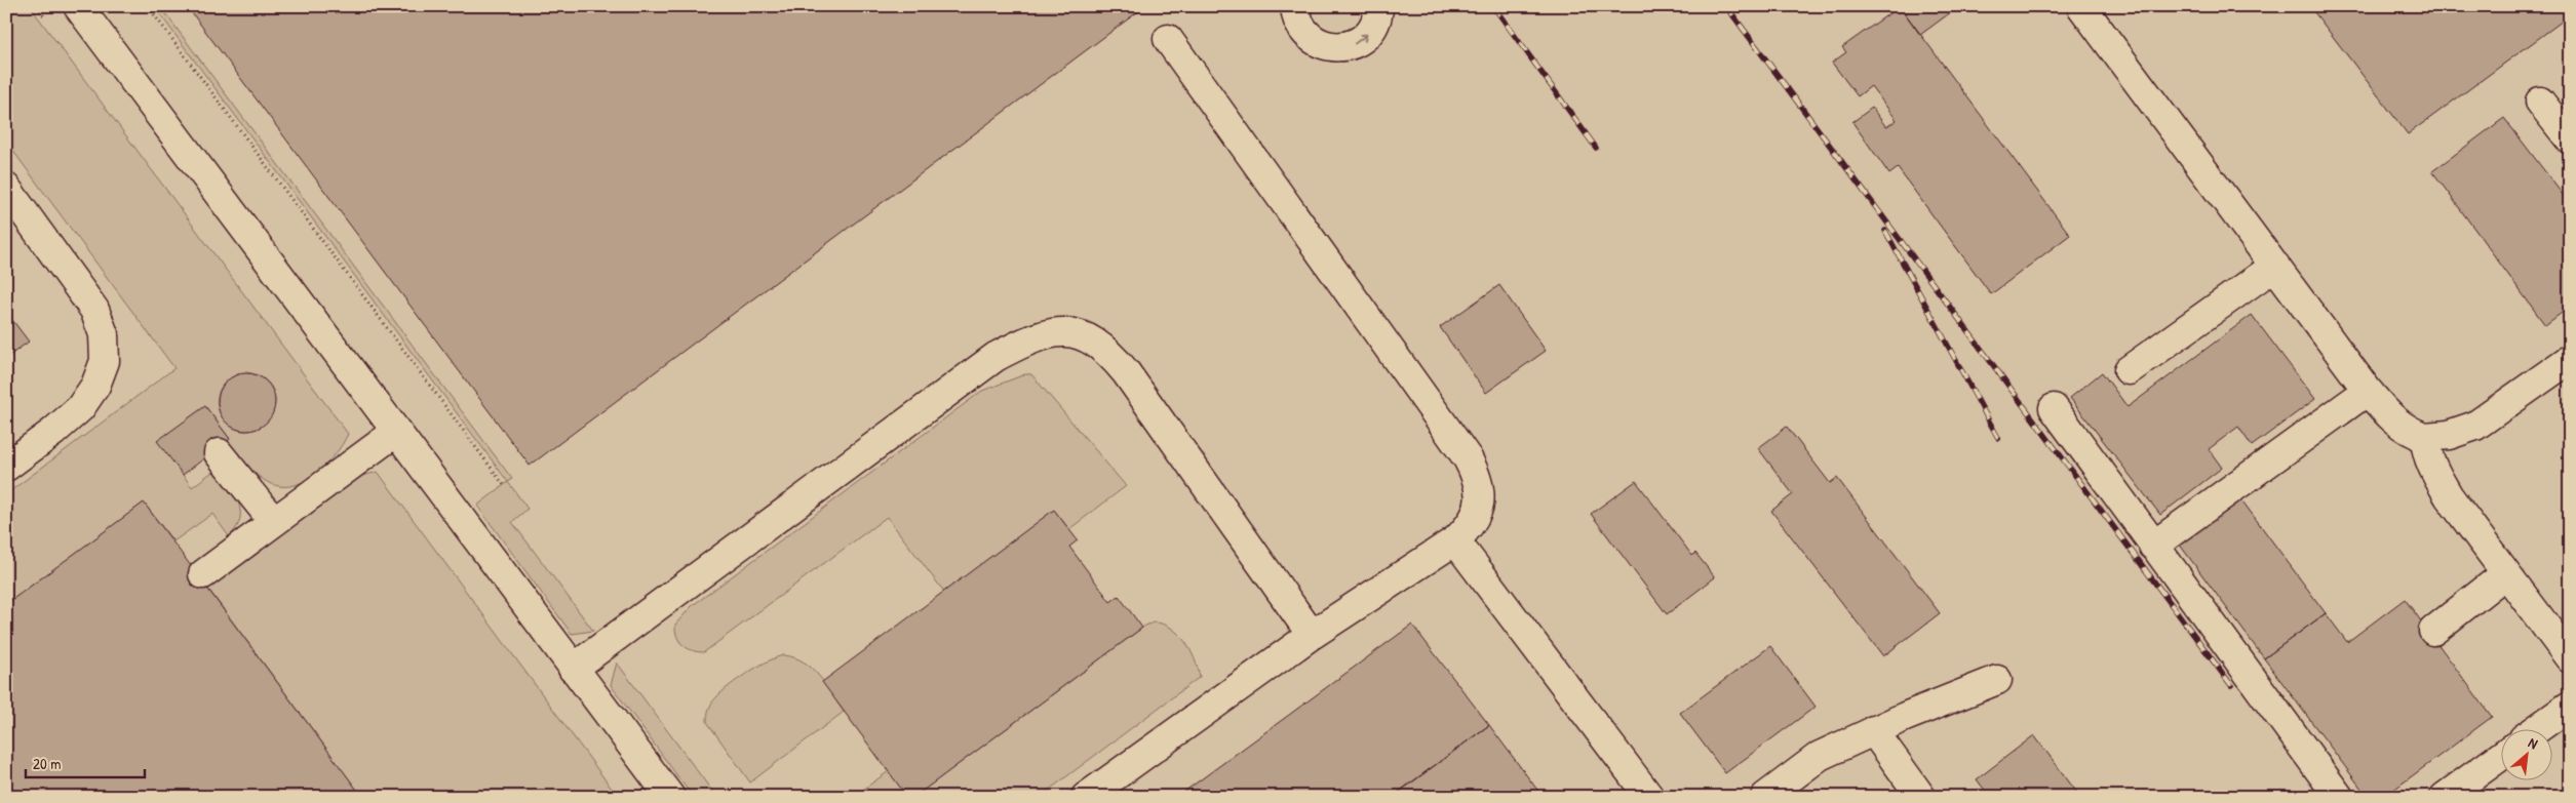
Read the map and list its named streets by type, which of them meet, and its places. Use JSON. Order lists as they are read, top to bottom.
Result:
{
  "scale_bar": "20 m",
  "north": "top right"
}
